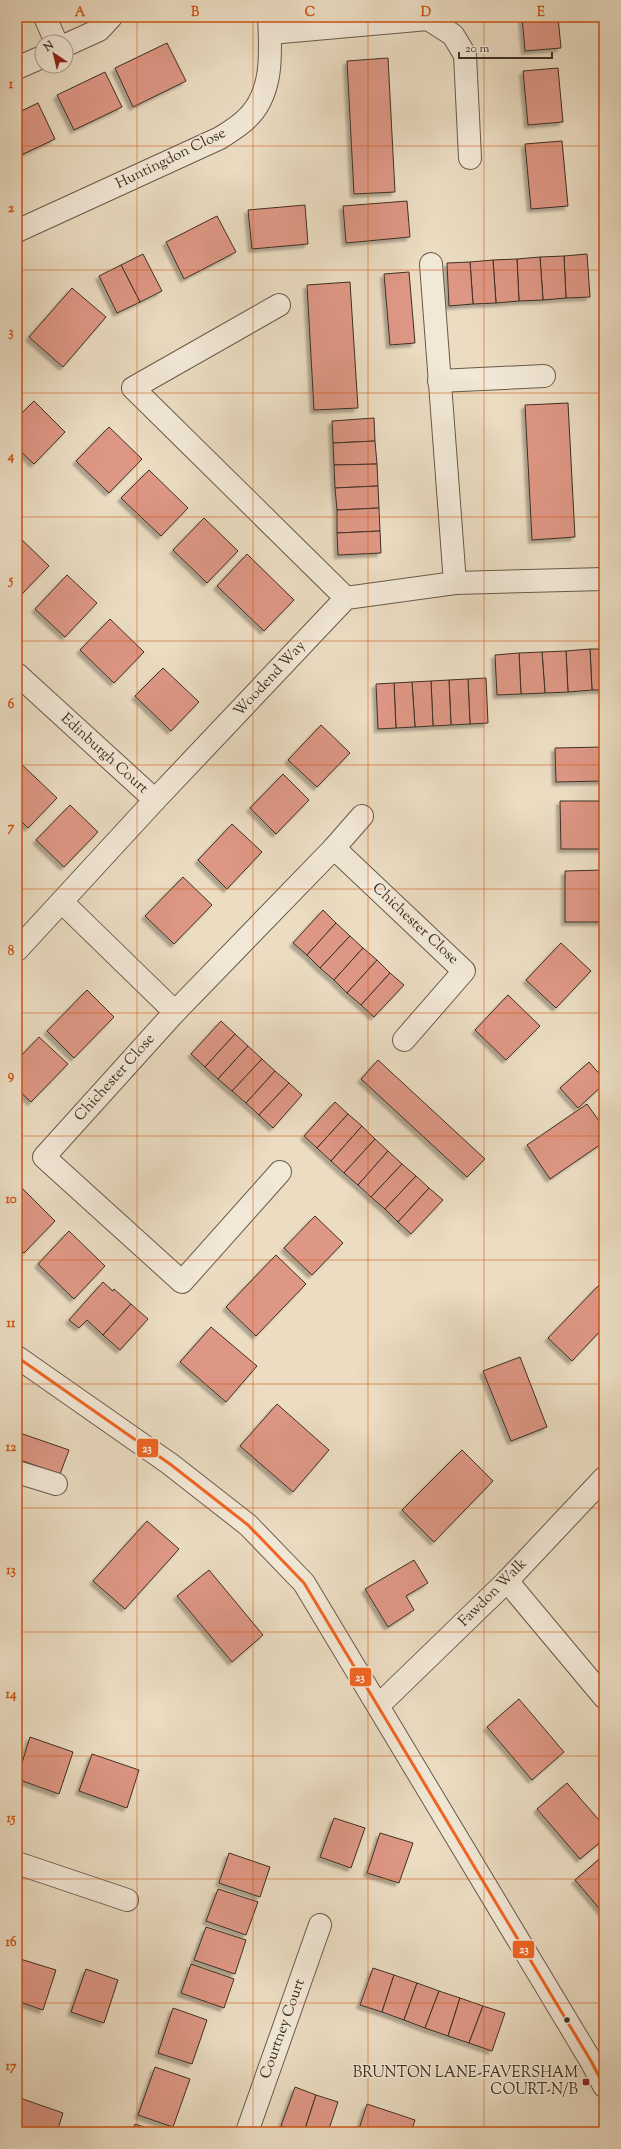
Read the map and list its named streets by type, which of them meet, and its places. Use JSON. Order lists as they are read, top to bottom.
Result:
{
  "streets": {
    "street": [
      "Huntingdon Close",
      "Woodend Way",
      "Edinburgh Court",
      "Chichester Close",
      "Fawdon Walk",
      "Courtney Court"
    ]
  },
  "crossings": [
    ["Woodend Way", "Edinburgh Court"]
  ],
  "places": {
    "transit": ["BRUNTON LANE-FAVERSHAM COURT-N/B"]
  },
  "lines": ["transit line 23"],
  "scale_bar": "20 m",
  "north": "top left",
  "grid": {
    "columns": [
      "A",
      "B",
      "C",
      "D",
      "E"
    ],
    "rows": [
      "1",
      "2",
      "3",
      "4",
      "5",
      "6",
      "7",
      "8",
      "9",
      "10",
      "11",
      "12",
      "13",
      "14",
      "15",
      "16",
      "17"
    ]
  }
}
